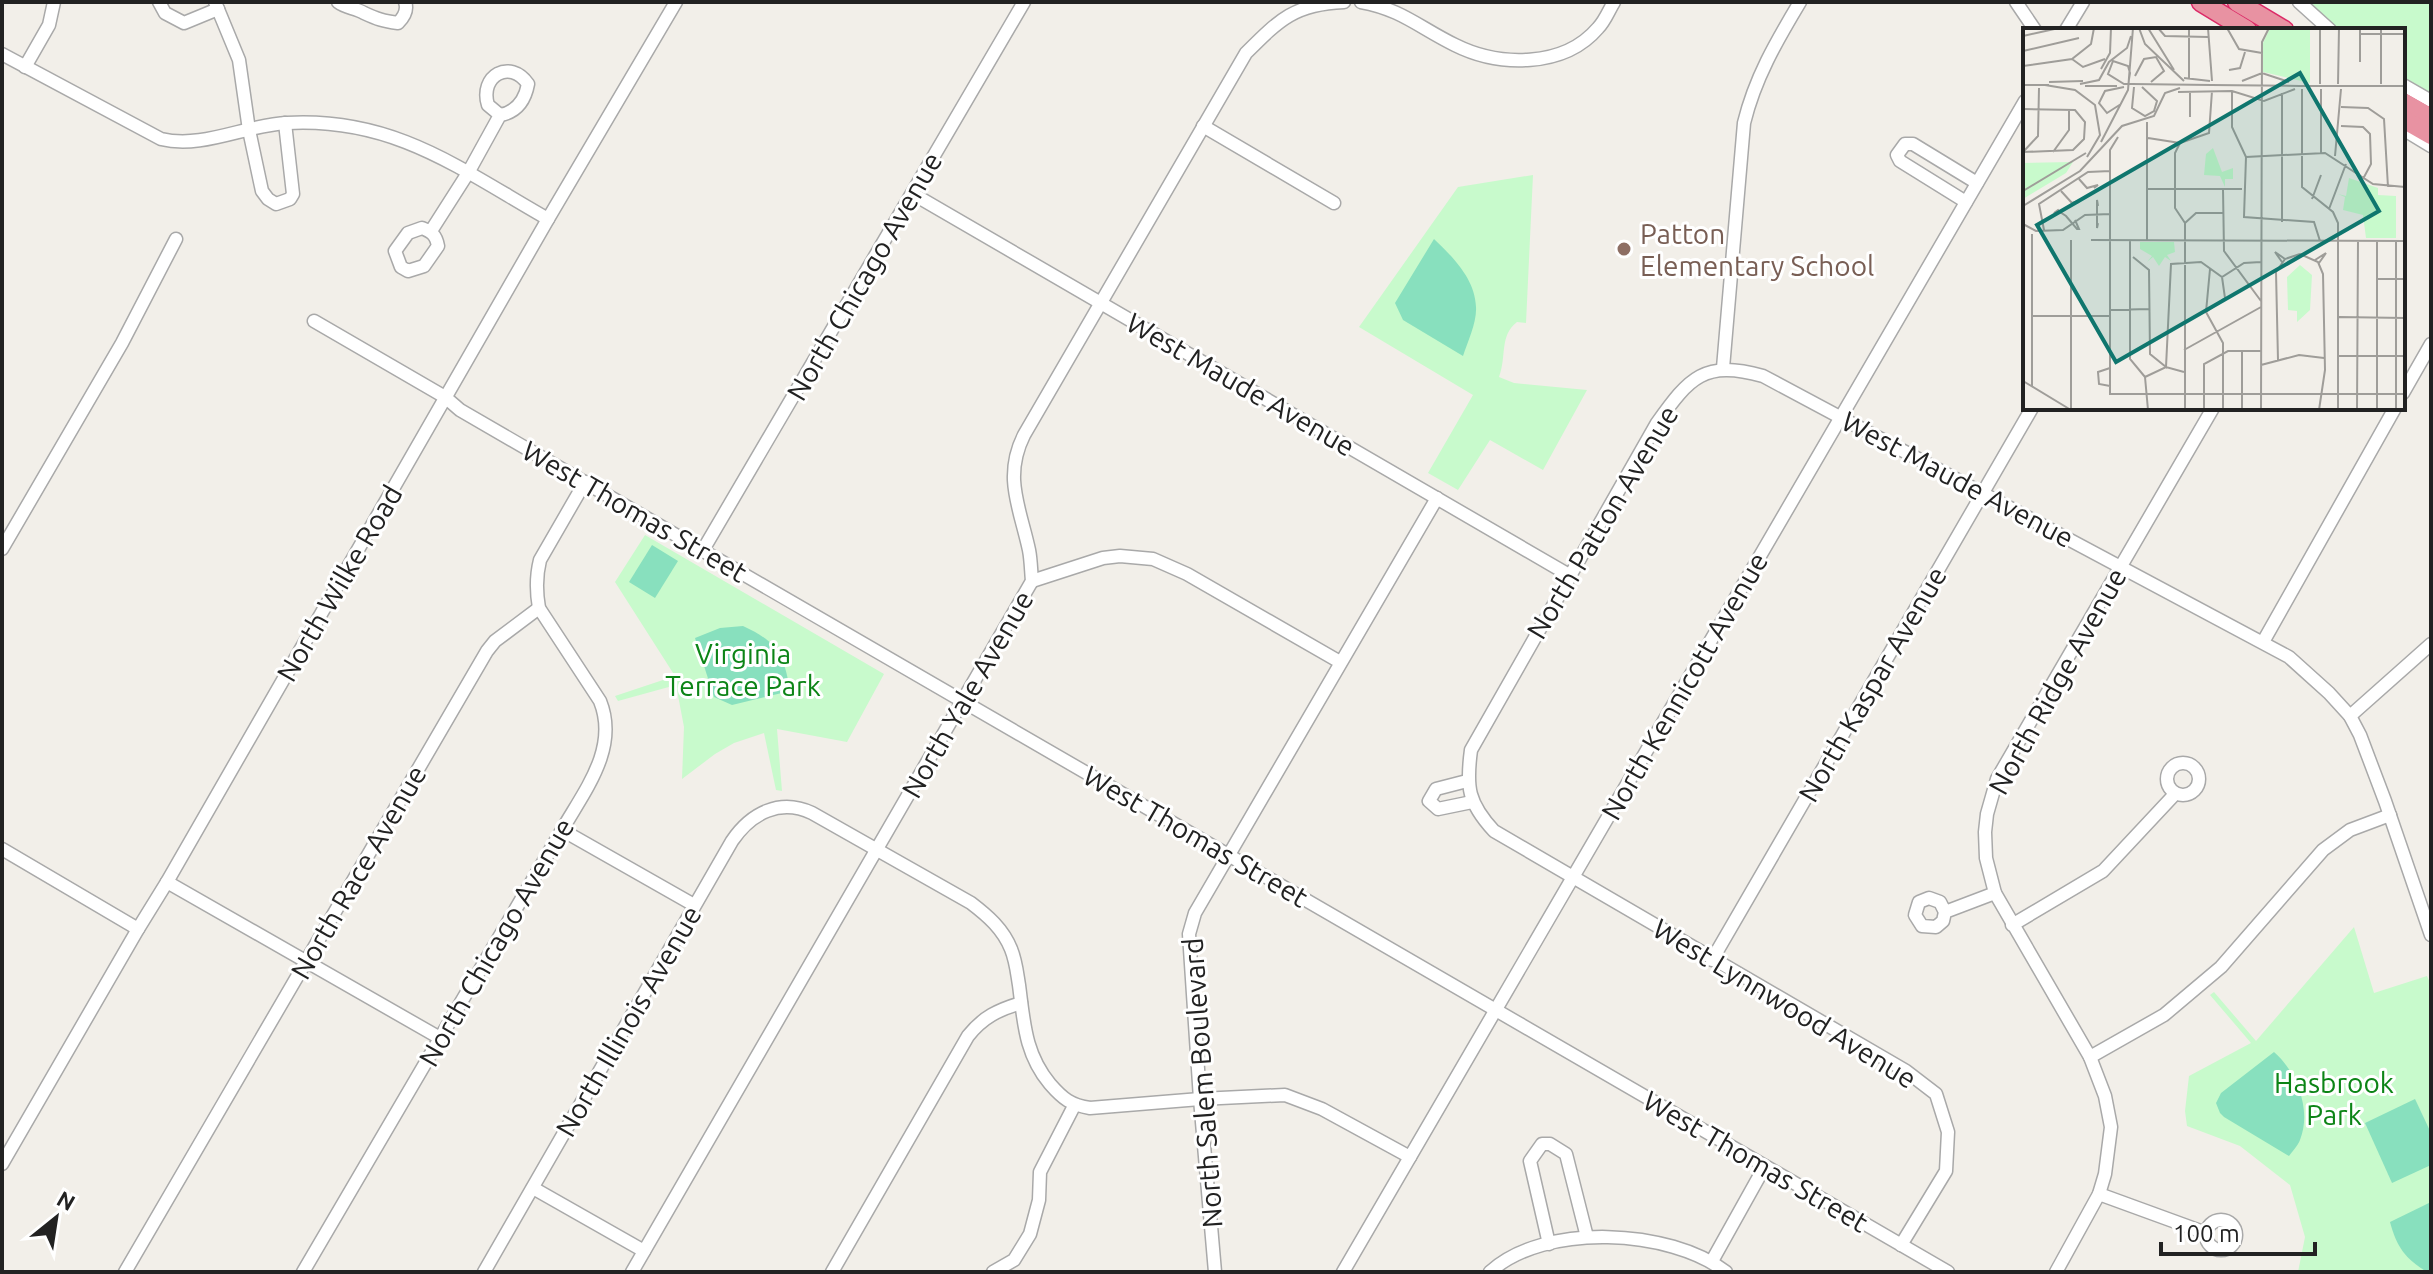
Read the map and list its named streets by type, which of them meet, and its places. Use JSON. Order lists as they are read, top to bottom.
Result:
{
  "streets": {
    "street": [
      "North Chicago Avenue",
      "West Maude Avenue",
      "West Thomas Street",
      "North Patton Avenue",
      "North Wilke Road",
      "North Ridge Avenue",
      "North Kaspar Avenue",
      "North Kennicott Avenue",
      "North Yale Avenue",
      "North Race Avenue",
      "West Lynnwood Avenue",
      "North Illinois Avenue",
      "North Salem Boulevard"
    ]
  },
  "crossings": [
    ["North Chicago Avenue", "West Maude Avenue"],
    ["North Chicago Avenue", "West Thomas Street"],
    ["North Chicago Avenue", "North Race Avenue"],
    ["West Maude Avenue", "North Patton Avenue"],
    ["West Maude Avenue", "North Ridge Avenue"],
    ["West Maude Avenue", "North Kaspar Avenue"],
    ["West Maude Avenue", "North Kennicott Avenue"],
    ["West Maude Avenue", "North Yale Avenue"],
    ["West Maude Avenue", "North Salem Boulevard"],
    ["West Thomas Street", "North Wilke Road"],
    ["West Thomas Street", "North Kennicott Avenue"],
    ["West Thomas Street", "North Yale Avenue"],
    ["West Thomas Street", "West Lynnwood Avenue"],
    ["West Thomas Street", "North Salem Boulevard"],
    ["North Patton Avenue", "North Kennicott Avenue"],
    ["North Patton Avenue", "West Lynnwood Avenue"],
    ["North Kaspar Avenue", "West Lynnwood Avenue"],
    ["North Kennicott Avenue", "West Lynnwood Avenue"],
    ["North Yale Avenue", "North Illinois Avenue"]
  ],
  "parks": ["Virginia Terrace Park", "Hasbrook Park"],
  "places": ["Patton Elementary School"],
  "scale_bar": "100 m",
  "north": "top right"
}
